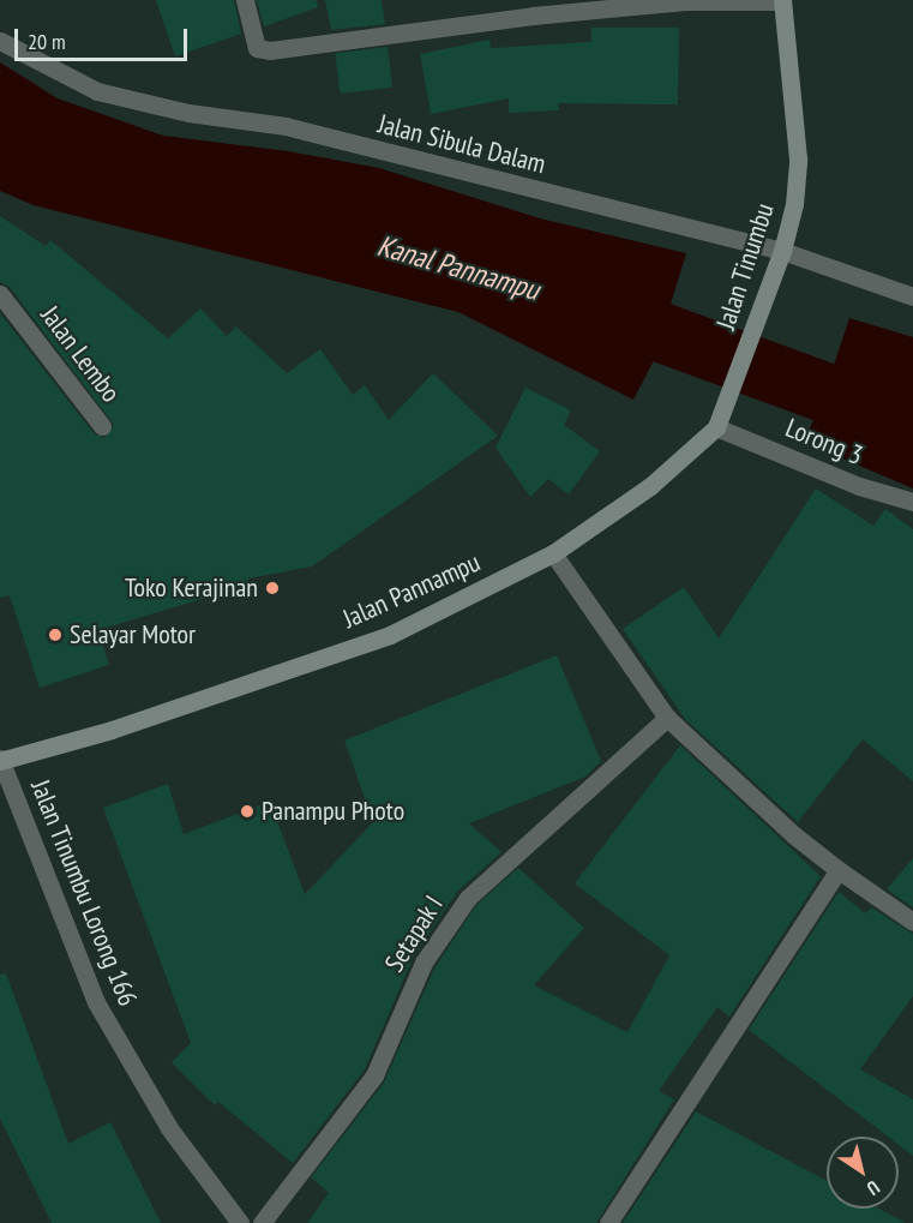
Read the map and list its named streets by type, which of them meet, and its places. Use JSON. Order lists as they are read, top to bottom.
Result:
{
  "streets": {
    "main road": ["Jalan Tinumbu", "Jalan Pannampu"],
    "street": [
      "Jalan Sibula Dalam",
      "Jalan Lembo",
      "Lorong 3",
      "Jalan Tinumbu Lorong 166",
      "Setapak I"
    ]
  },
  "crossings": [
    ["Jalan Sibula Dalam", "Jalan Tinumbu"],
    ["Jalan Tinumbu", "Jalan Pannampu"],
    ["Lorong 3", "Jalan Pannampu"],
    ["Jalan Pannampu", "Jalan Tinumbu Lorong 166"]
  ],
  "water": ["Kanal Pannampu"],
  "places": ["Toko Kerajinan", "Selayar Motor", "Panampu Photo"],
  "scale_bar": "20 m",
  "north": "bottom right"
}
